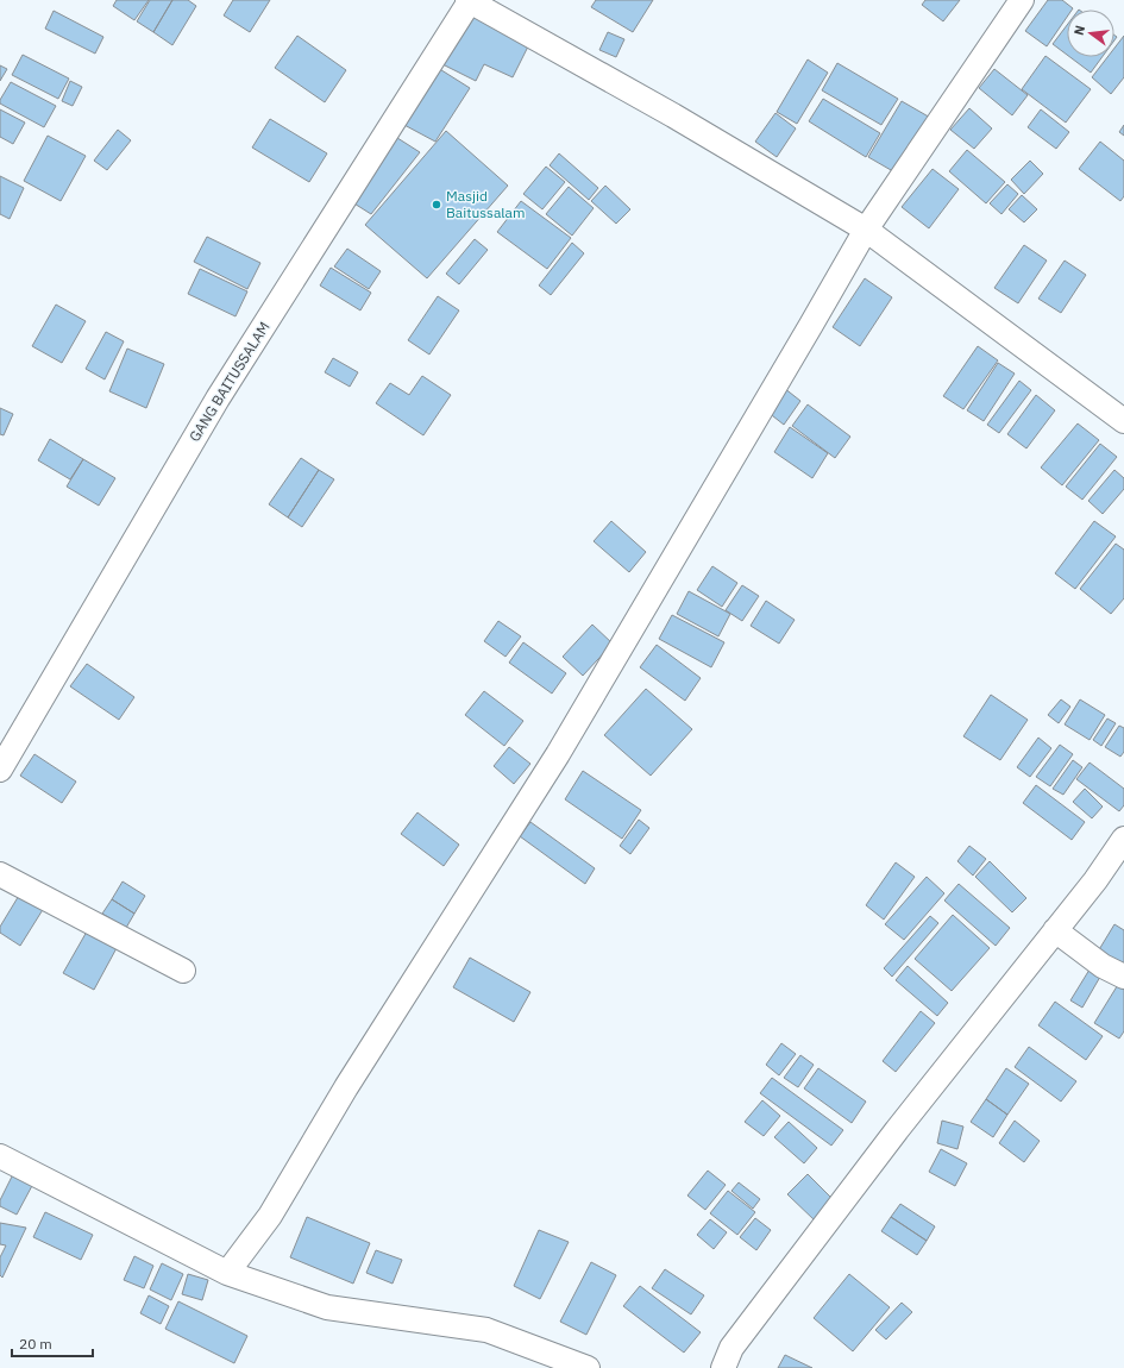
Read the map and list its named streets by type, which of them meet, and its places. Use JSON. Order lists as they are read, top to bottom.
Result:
{
  "streets": {
    "street": ["GANG BAITUSSALAM"]
  },
  "places": ["Masjid Baitussalam"],
  "scale_bar": "20 m",
  "north": "left"
}
